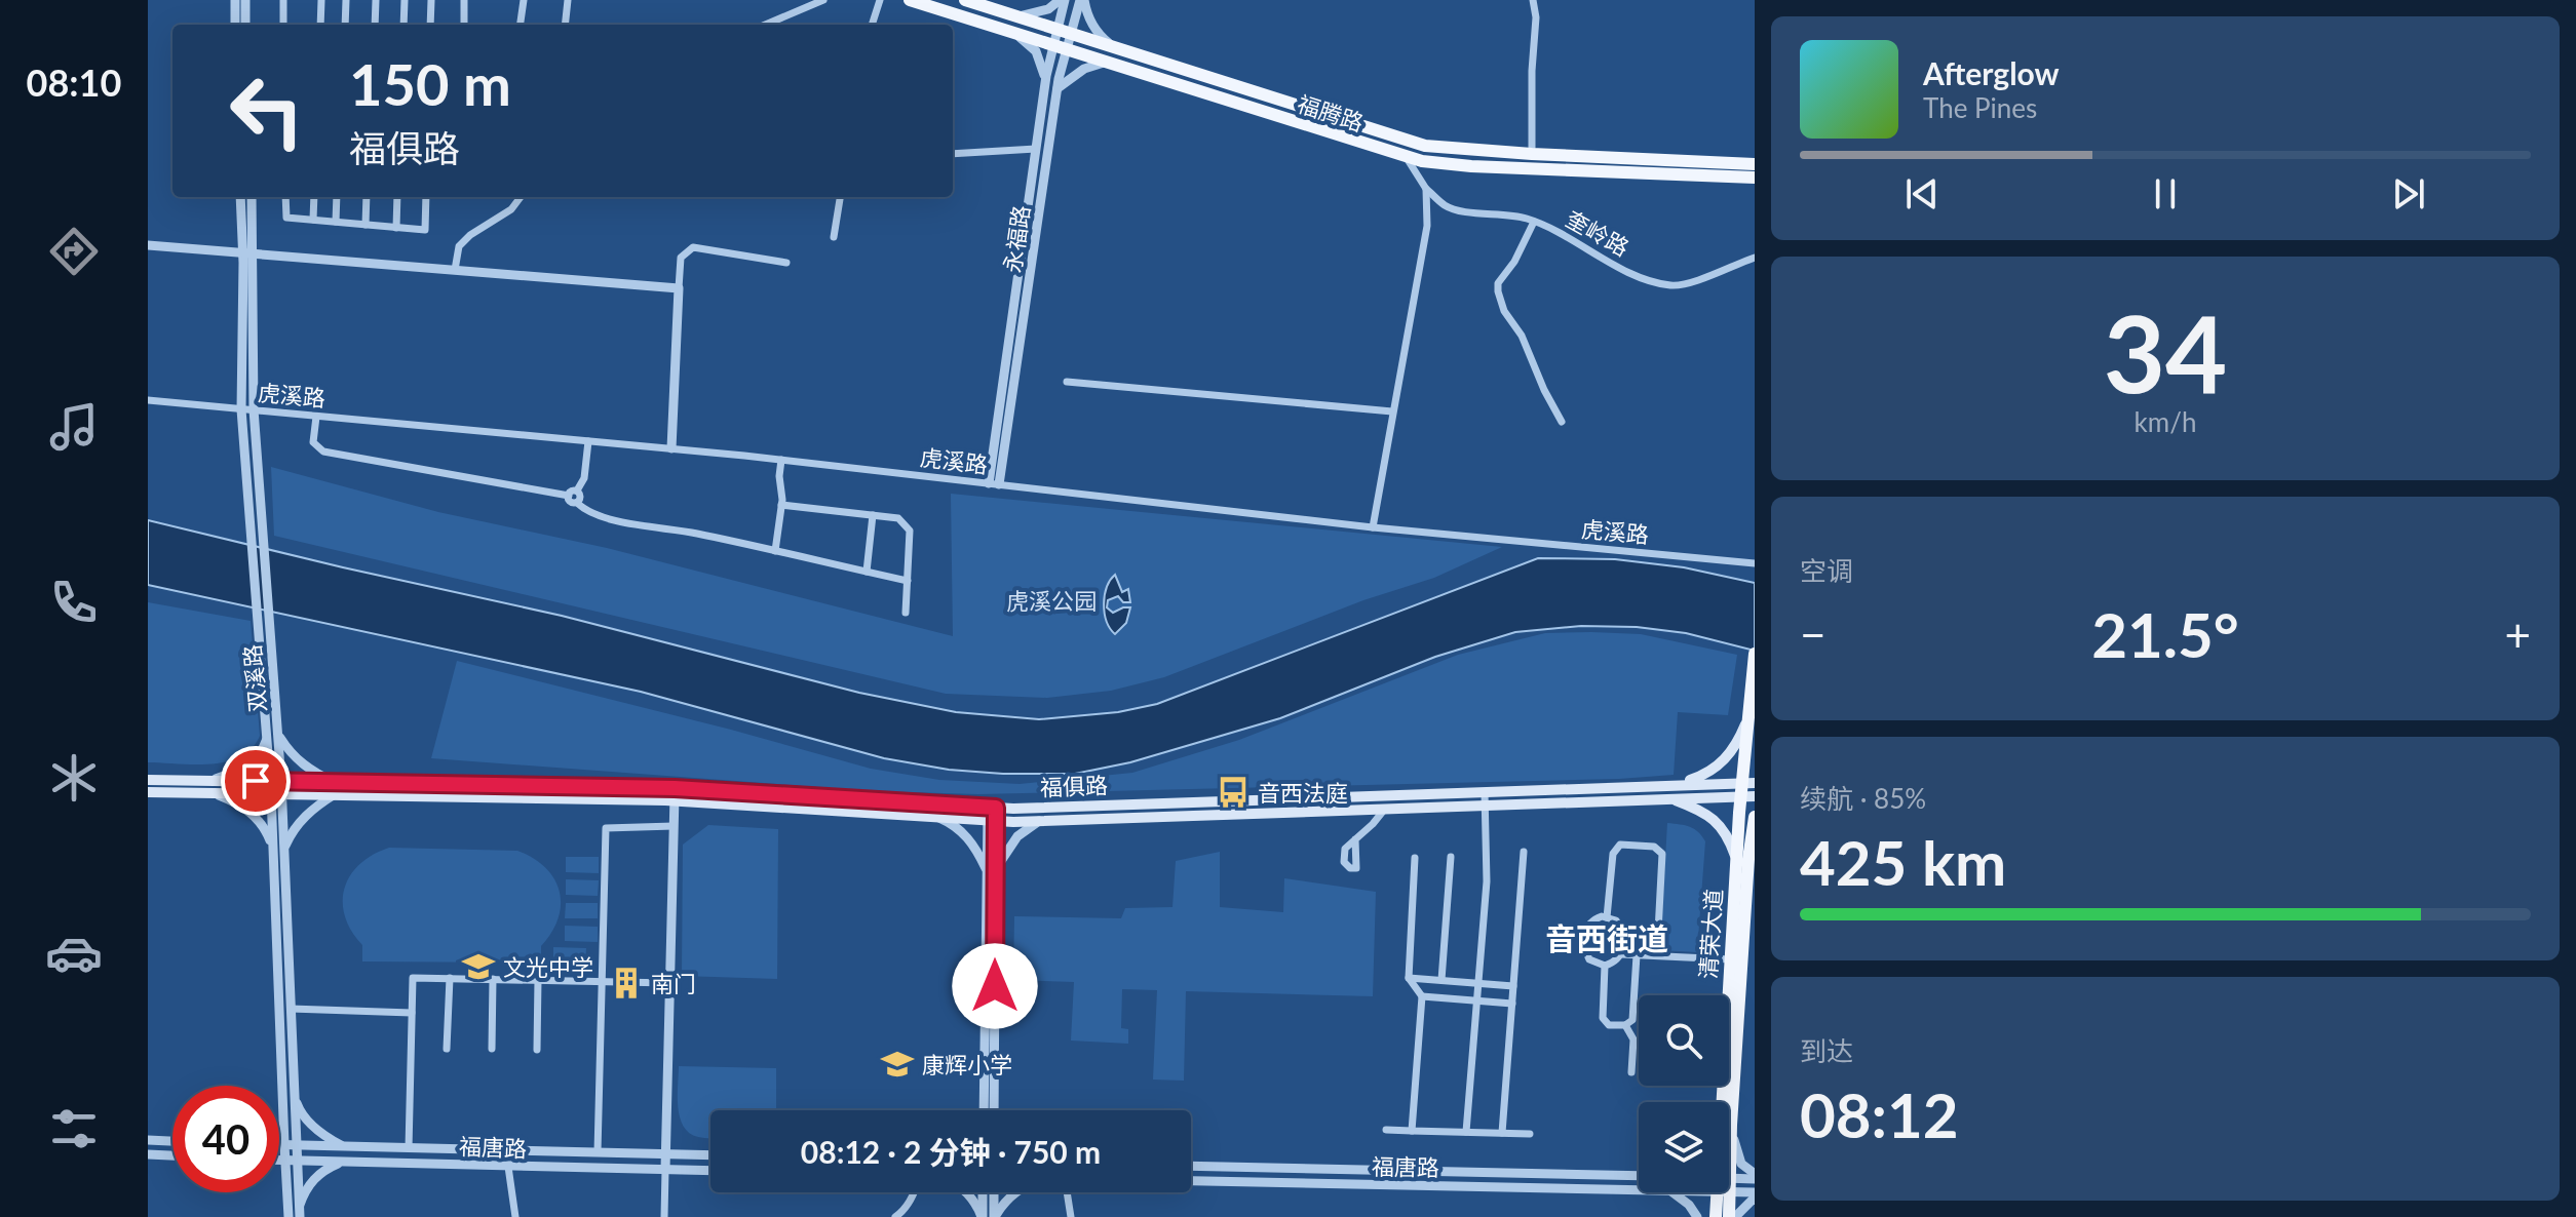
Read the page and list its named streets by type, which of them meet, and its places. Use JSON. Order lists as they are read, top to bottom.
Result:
{
  "streets": {
    "main road": ["福腾路", "福俱路", "清荣大道"],
    "street": [
      "奎岭路",
      "永福路",
      "虎溪路",
      "双溪路",
      "福唐路"
    ]
  },
  "crossings": [
    ["福腾路", "永福路"],
    ["永福路", "虎溪路"],
    ["虎溪路", "双溪路"],
    ["双溪路", "福俱路"],
    ["双溪路", "福唐路"],
    ["福俱路", "清荣大道"]
  ],
  "districts": ["音西街道"],
  "parks": ["虎溪公园"],
  "places": {
    "bus stop": ["音西法庭"],
    "school or university": ["文光中学", "康辉小学"],
    "building": ["南门"]
  },
  "page": {
    "tabs": "08:10",
    "turn": ["150 m", "福俱路"],
    "song": ["Afterglow", "The Pines"],
    "tile": [
      ["34", "km/h"],
      "空调",
      ["续航 · 85%", "425 km"],
      ["到达", "08:12"]
    ],
    "heat": ["−", "21.5°", "+"],
    "limit": "40",
    "trip": "08:12 · 2 分钟 · 750 m"
  }
}
